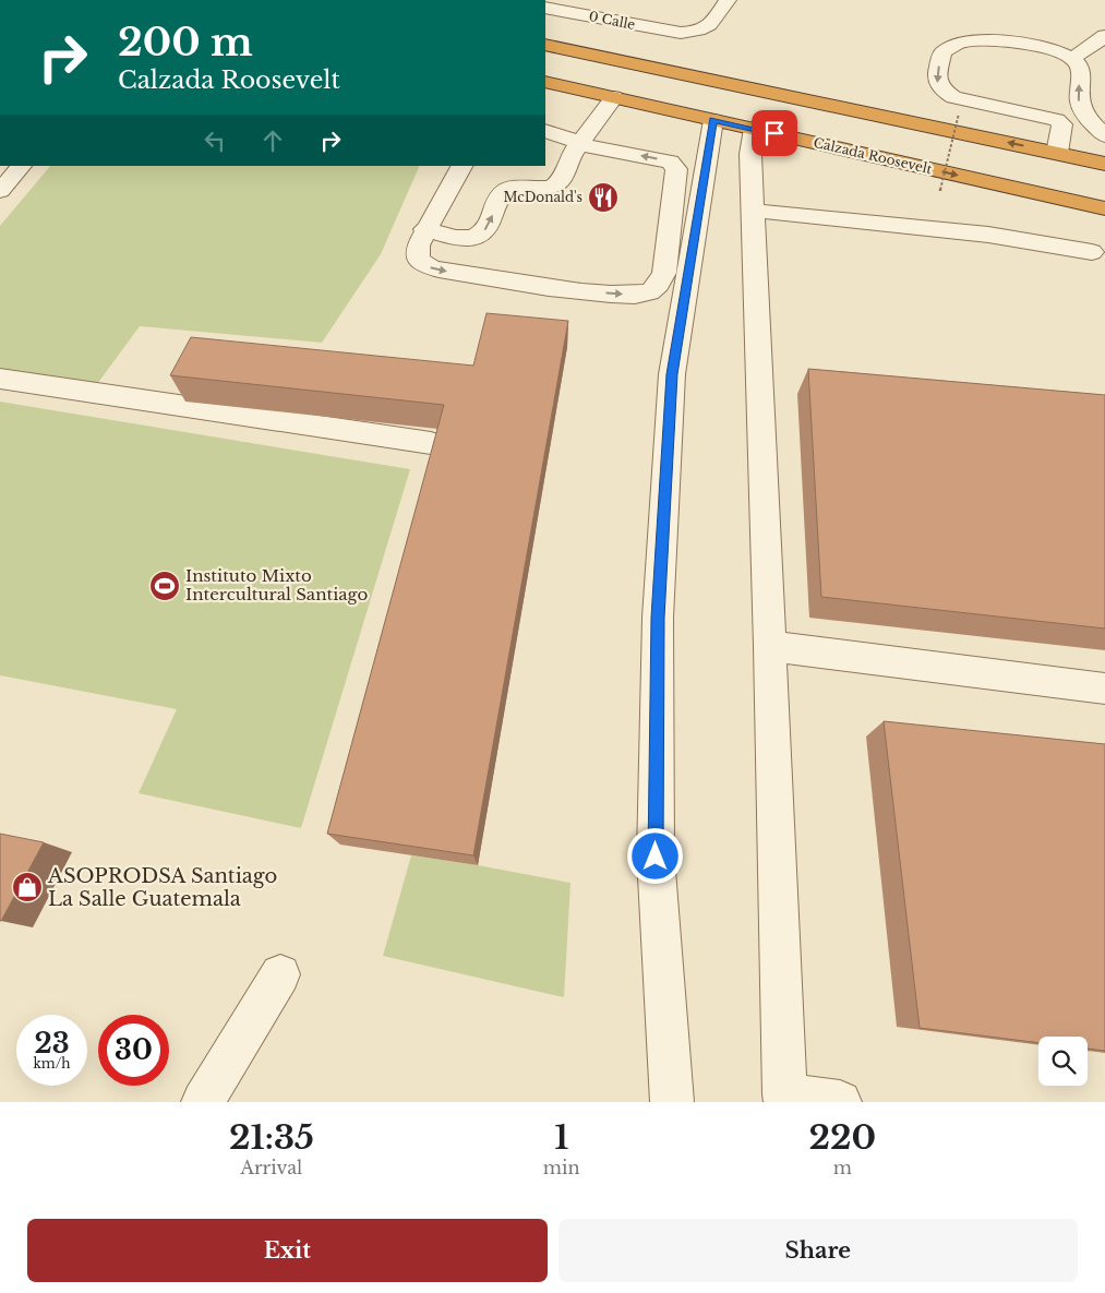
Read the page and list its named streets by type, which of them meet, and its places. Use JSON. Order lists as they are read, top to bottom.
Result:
{
  "streets": {
    "highway": ["Calzada Roosevelt"],
    "street": ["0 Calle"]
  },
  "places": {
    "restaurant": ["McDonald's"],
    "sports": ["Instituto Mixto Intercultural Santiago"],
    "shop": ["ASOPRODSA Santiago La Salle Guatemala"]
  },
  "page": {
    "turn": ["200 m", "Calzada Roosevelt"],
    "speed": "23 km/h",
    "limit": "30",
    "eta": [
      "21:35",
      "Arrival",
      "1",
      "min",
      "220",
      "m"
    ],
    "buttons": ["Exit", "Share"]
  }
}
